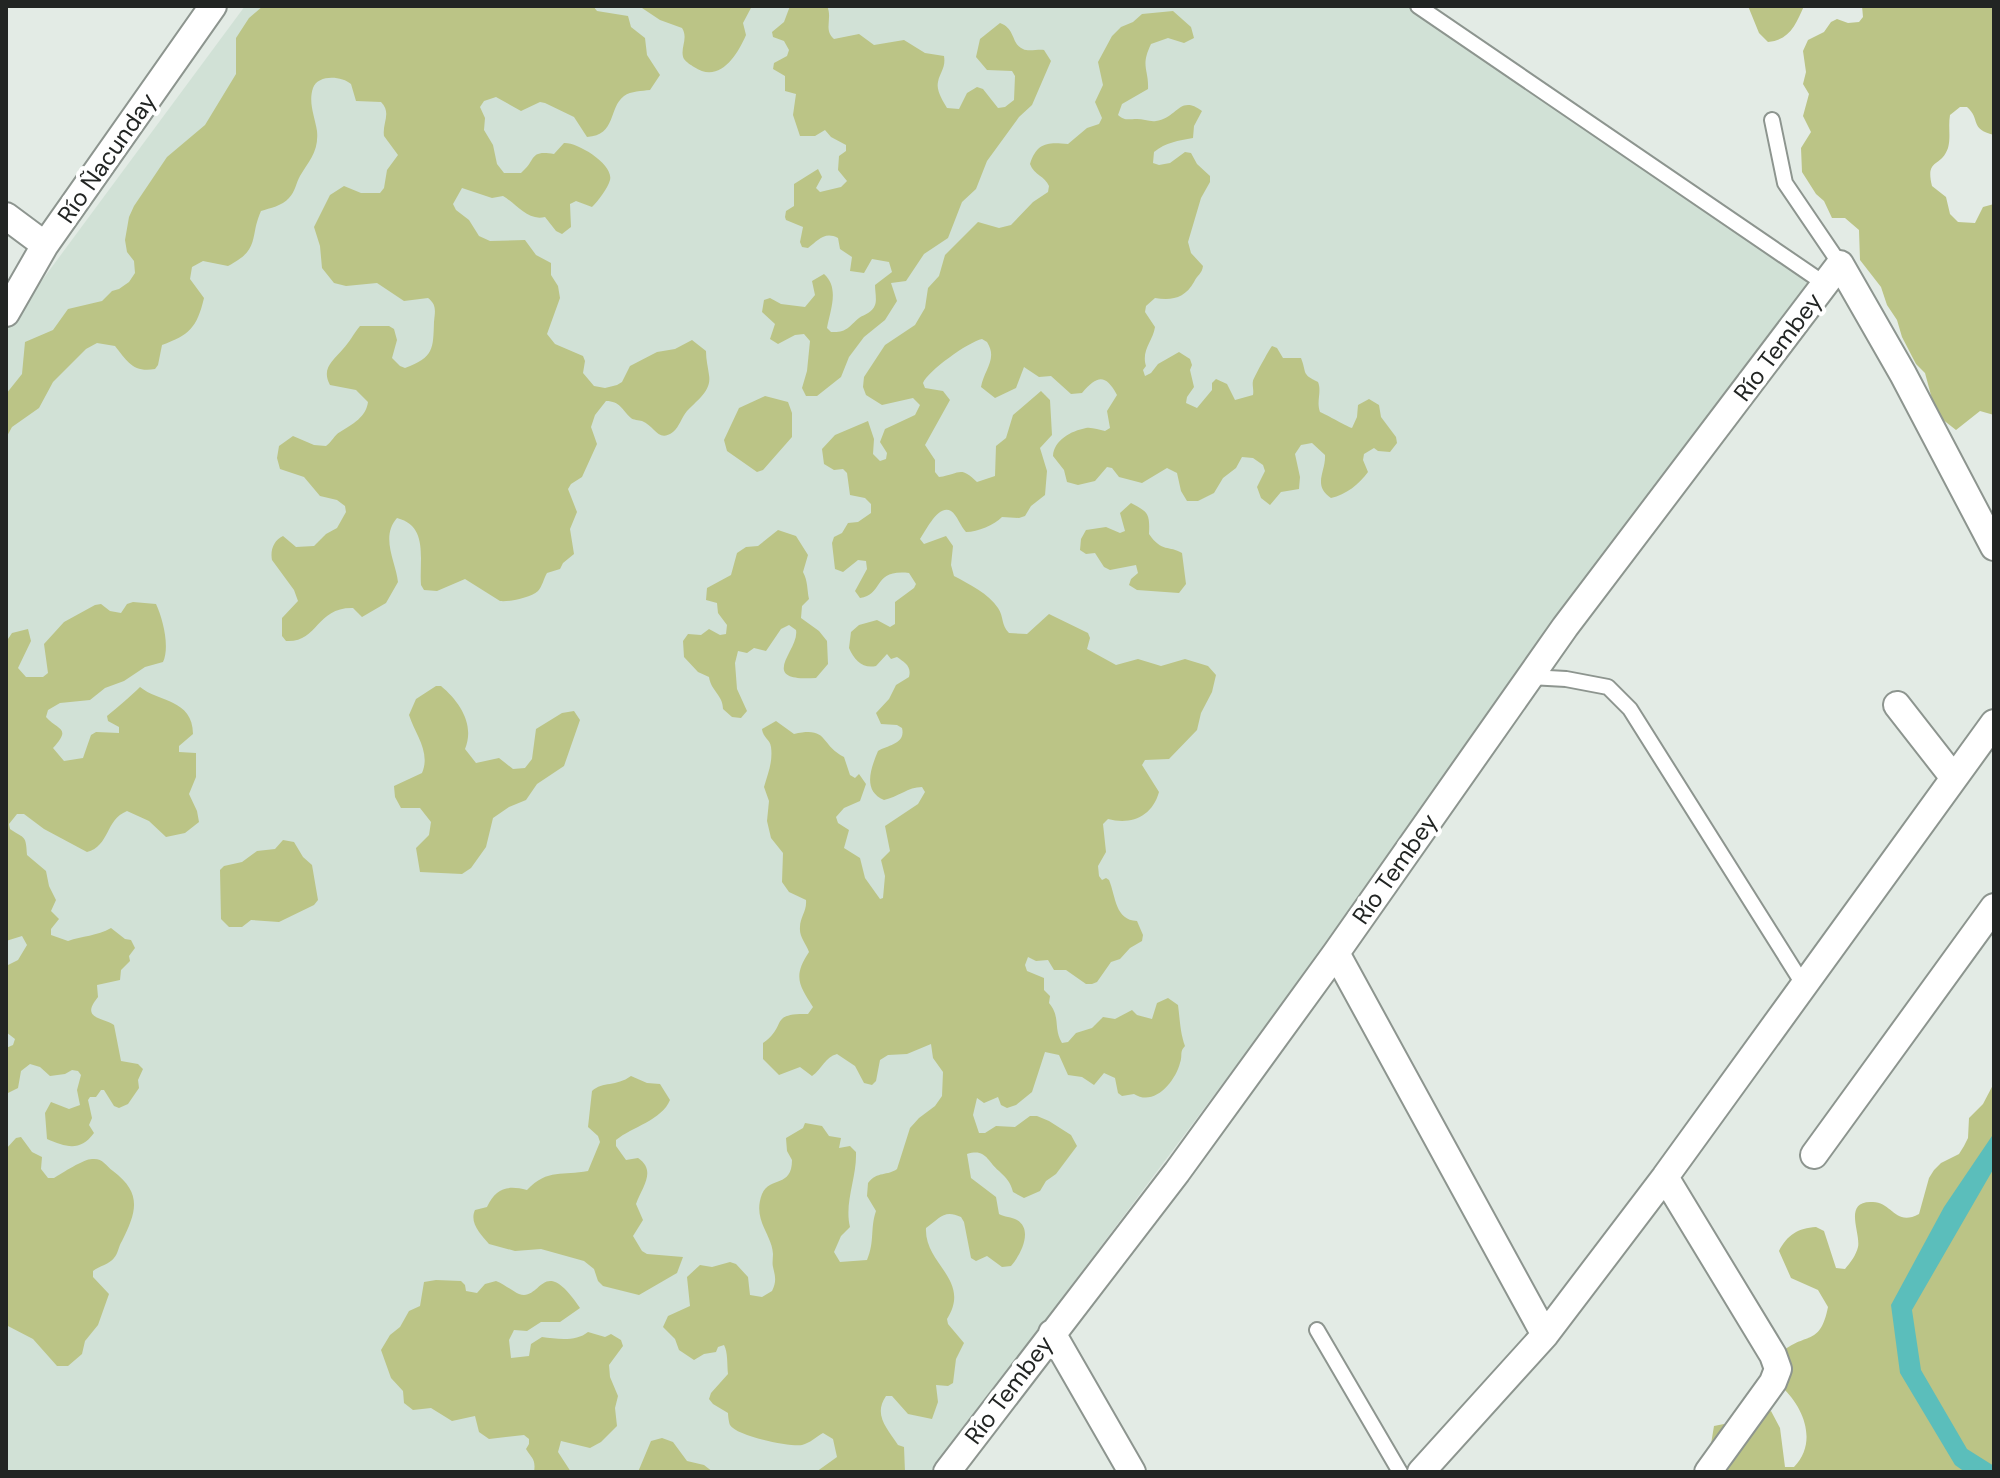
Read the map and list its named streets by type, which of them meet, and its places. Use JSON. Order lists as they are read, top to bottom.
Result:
{
  "streets": {
    "street": ["Río Ñacunday", "Río Tembey"]
  }
}
